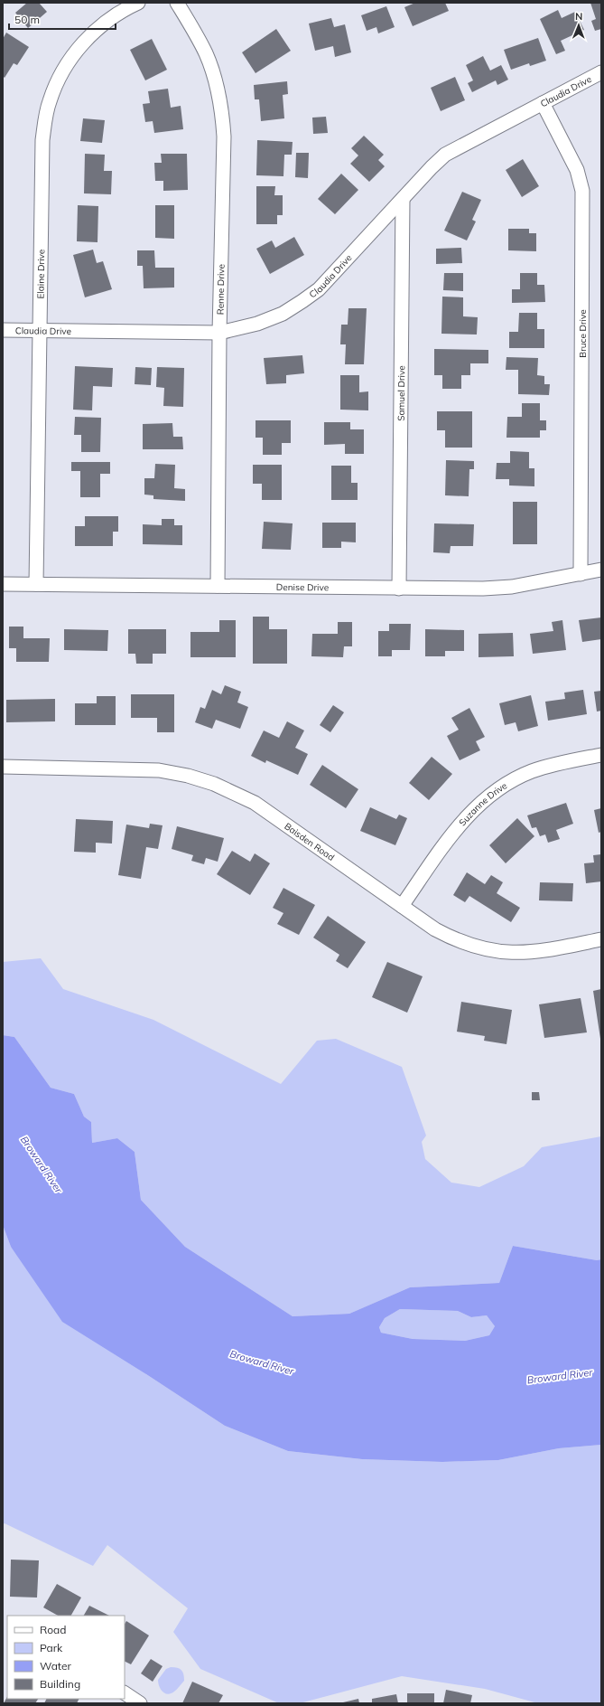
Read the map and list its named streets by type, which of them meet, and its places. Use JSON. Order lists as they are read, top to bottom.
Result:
{
  "streets": {
    "street": [
      "Claudia Drive",
      "Elaine Drive",
      "Renne Drive",
      "Bruce Drive",
      "Samuel Drive",
      "Denise Drive",
      "Suzanne Drive",
      "Baisden Road"
    ]
  },
  "crossings": [
    ["Claudia Drive", "Elaine Drive"],
    ["Claudia Drive", "Renne Drive"],
    ["Claudia Drive", "Bruce Drive"],
    ["Claudia Drive", "Samuel Drive"],
    ["Elaine Drive", "Denise Drive"],
    ["Renne Drive", "Denise Drive"],
    ["Bruce Drive", "Denise Drive"],
    ["Samuel Drive", "Denise Drive"],
    ["Suzanne Drive", "Baisden Road"]
  ],
  "water": ["Broward River"],
  "legend": [
    "Road",
    "Park",
    "Water",
    "Building"
  ],
  "scale_bar": "50 m",
  "north": "top"
}
